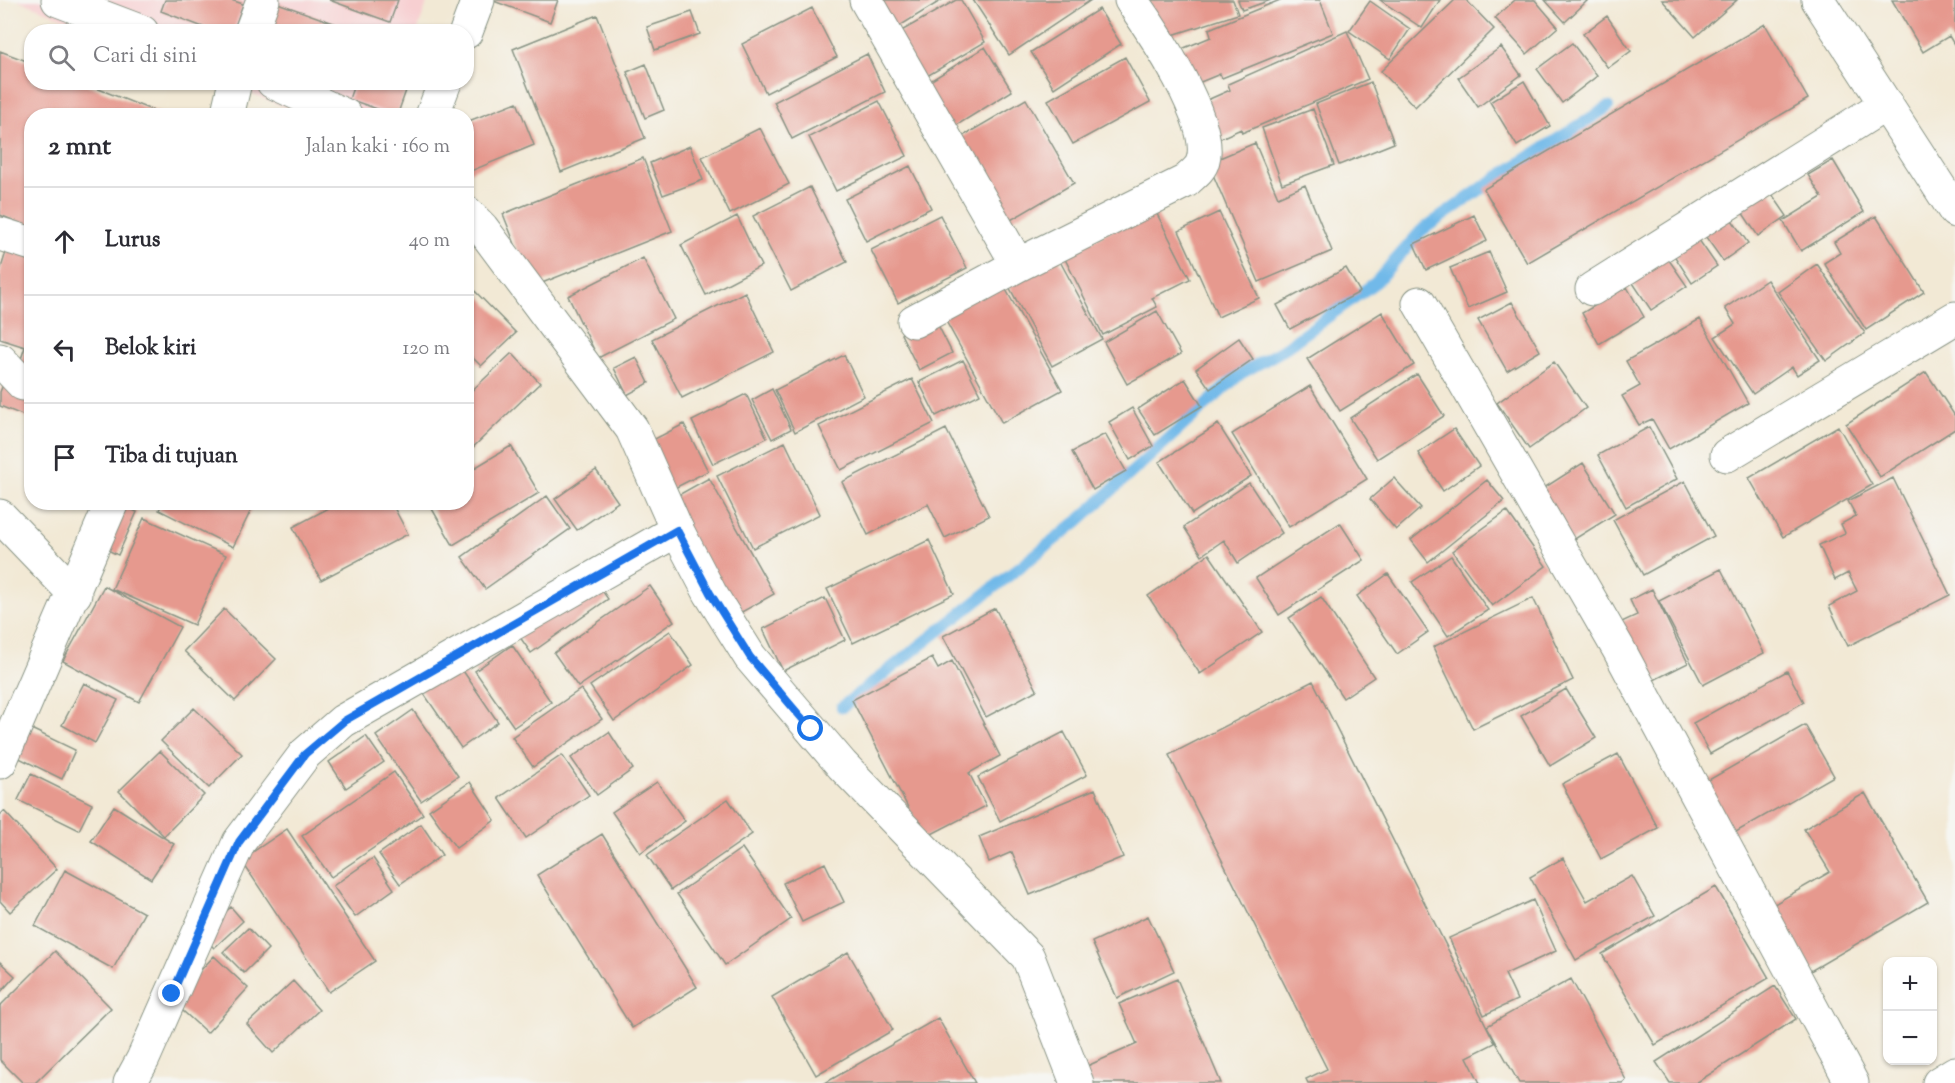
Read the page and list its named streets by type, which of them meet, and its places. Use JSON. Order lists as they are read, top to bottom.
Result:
{
  "page": {
    "search": "Cari di sini",
    "heading": ["2 mnt", "Jalan kaki · 160 m"],
    "list": [
      ["Lurus", "40 m"],
      ["Belok kiri", "120 m"],
      "Tiba di tujuan"
    ],
    "map_buttons": ["+", "−"]
  }
}
